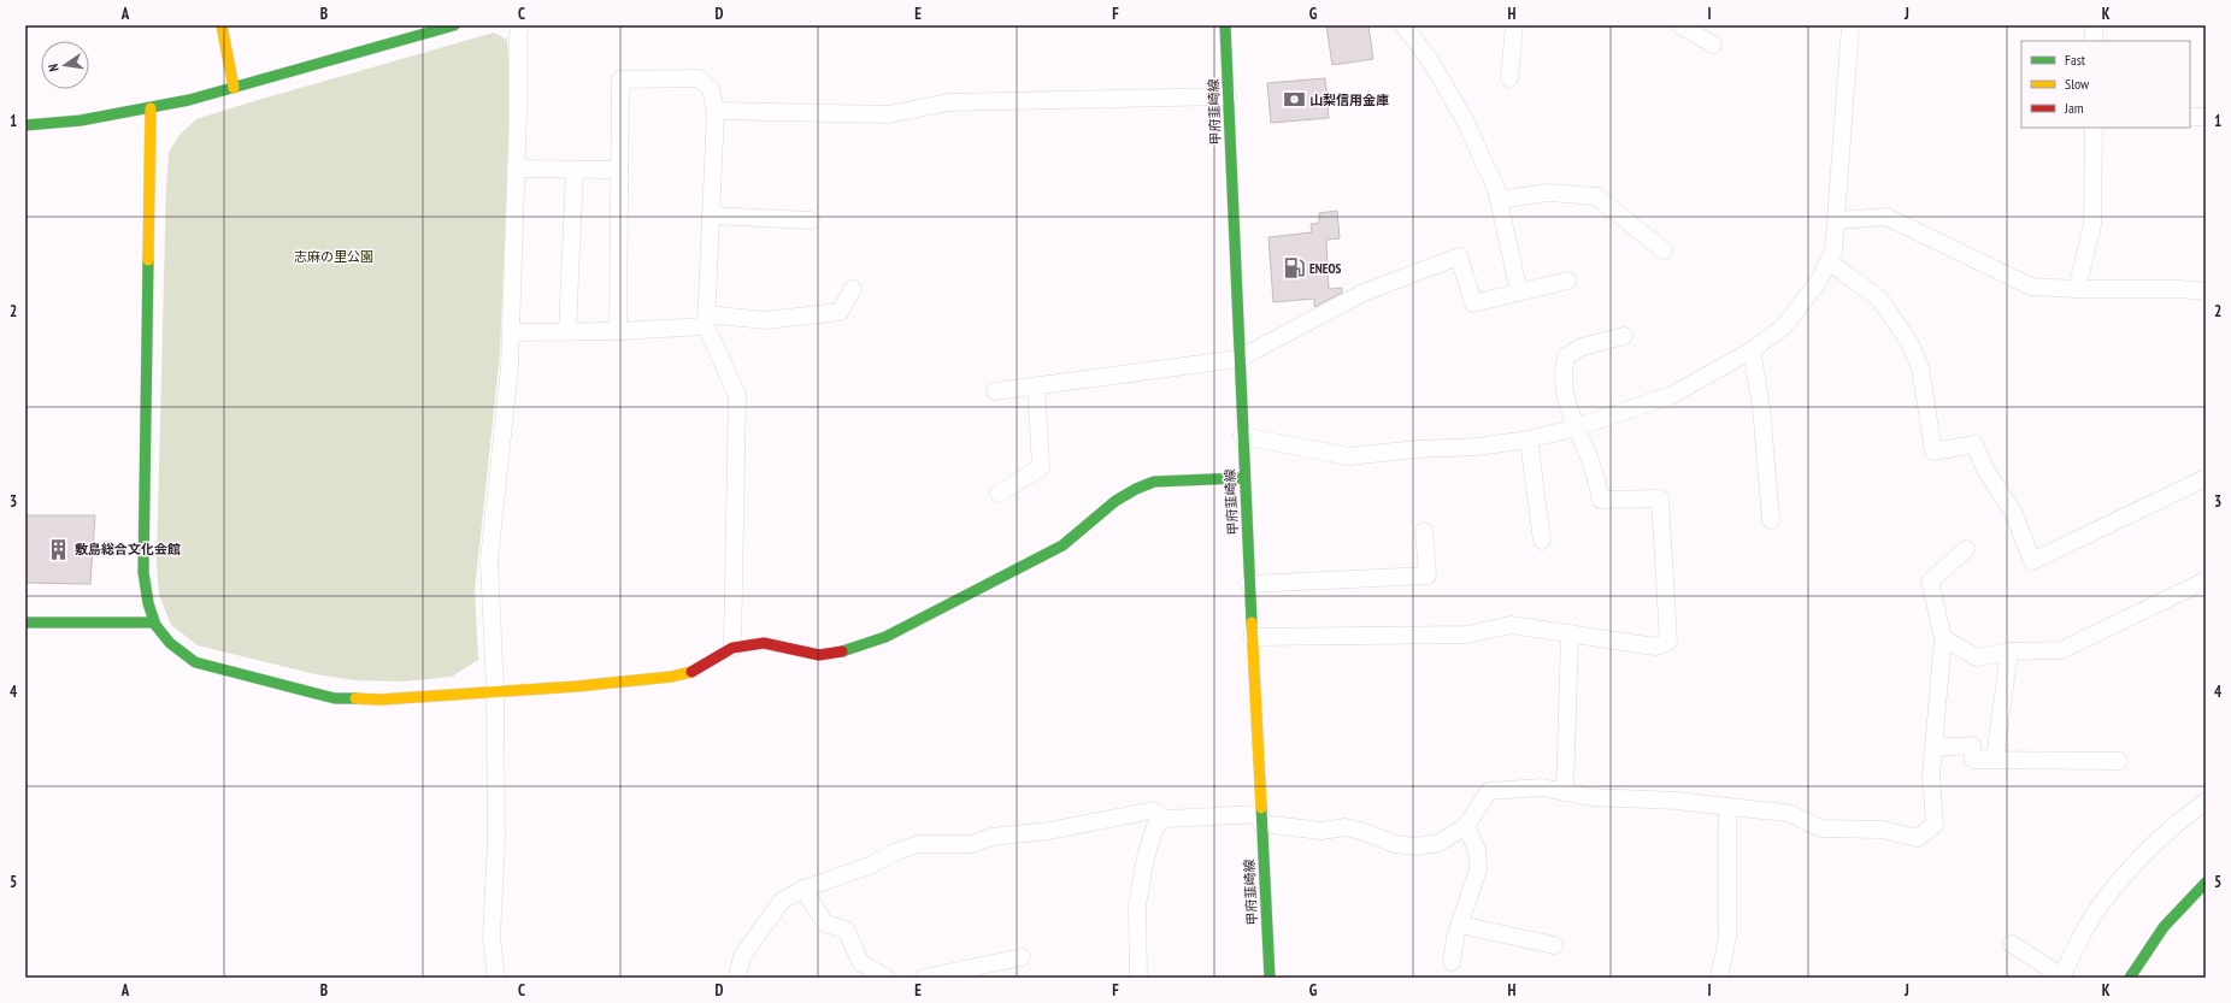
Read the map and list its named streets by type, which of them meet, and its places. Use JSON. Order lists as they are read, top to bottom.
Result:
{
  "streets": {
    "street": ["甲府韮崎線"]
  },
  "parks": ["志麻の里公園"],
  "places": {
    "bank": ["山梨信用金庫"],
    "fuel station": ["ENEOS"],
    "building": ["敷島総合文化会館"]
  },
  "legend": ["Fast", "Slow", "Jam"],
  "north": "left",
  "grid": {
    "columns": [
      "A",
      "B",
      "C",
      "D",
      "E",
      "F",
      "G",
      "H",
      "I",
      "J",
      "K"
    ],
    "rows": [
      "1",
      "2",
      "3",
      "4",
      "5"
    ]
  }
}
